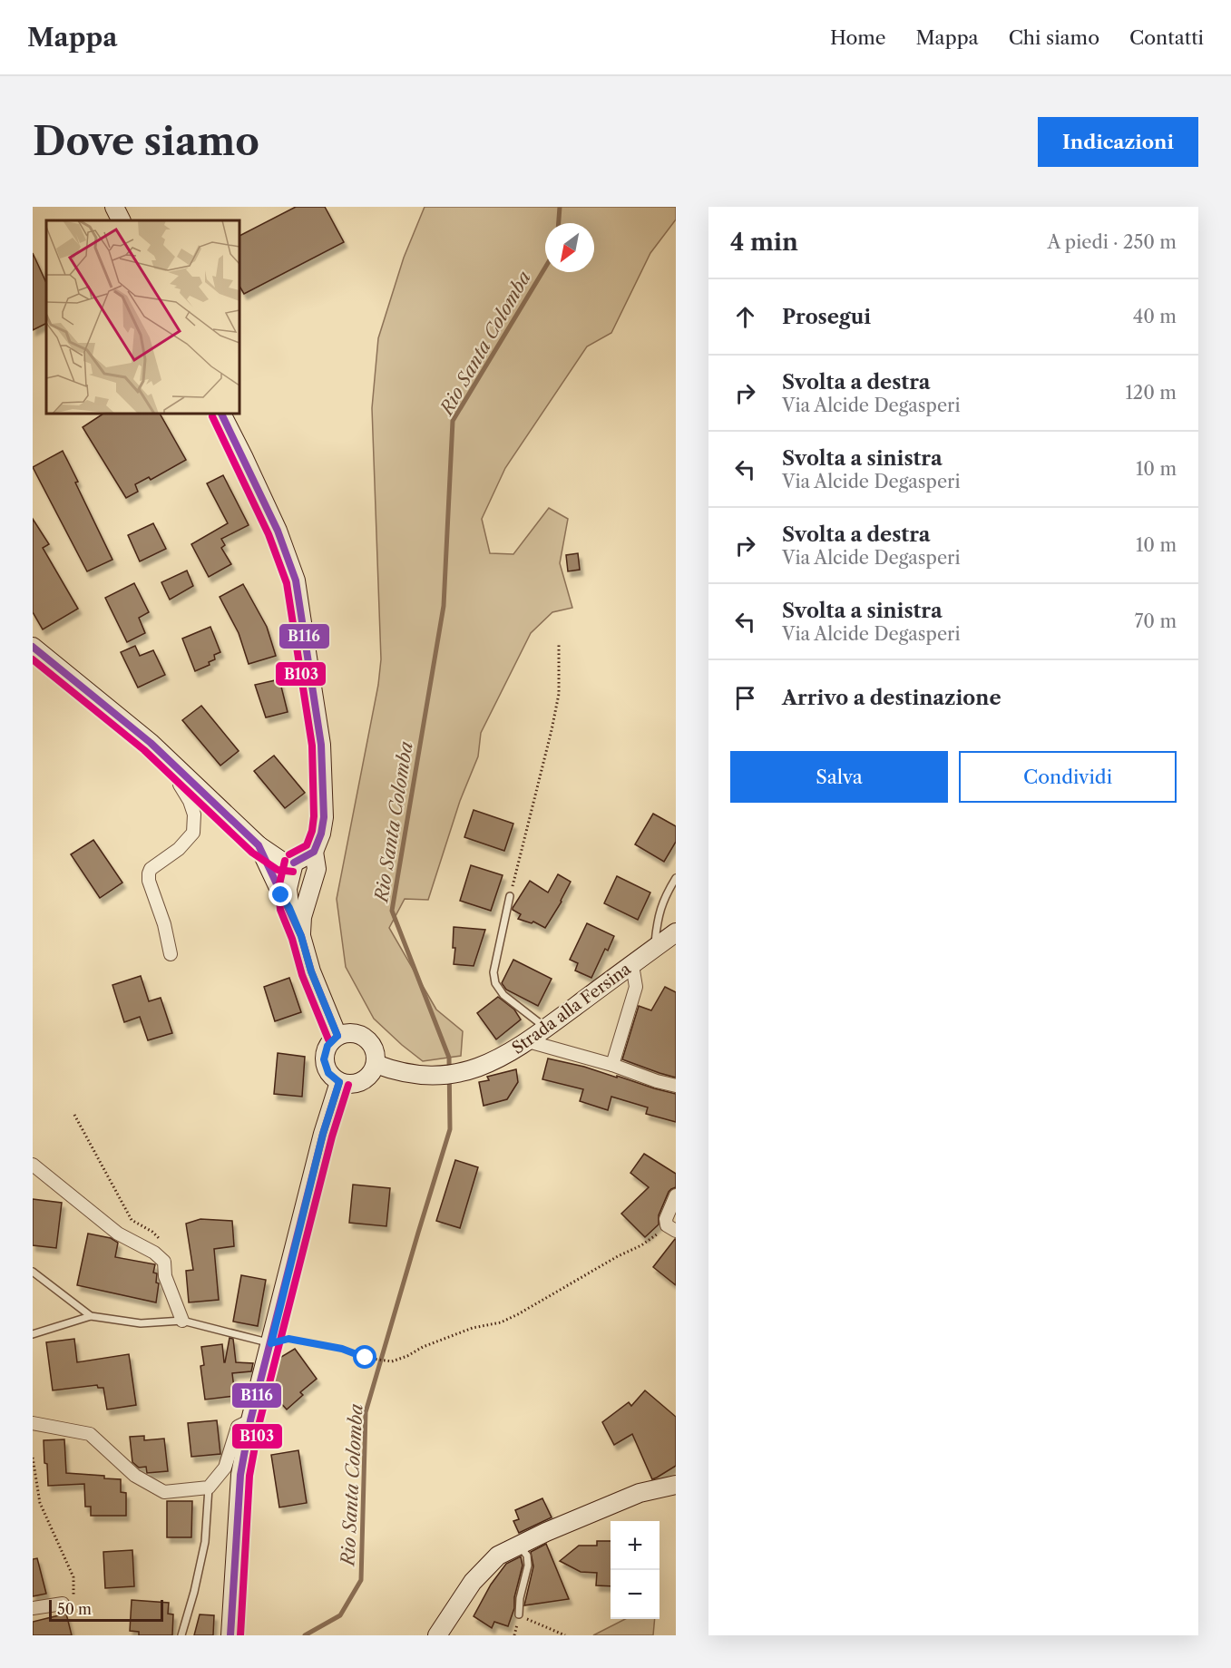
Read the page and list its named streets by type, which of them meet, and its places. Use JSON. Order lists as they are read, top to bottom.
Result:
{
  "streets": {
    "street": ["Strada alla Fersina"]
  },
  "water": ["Rio Santa Colomba"],
  "lines": ["transit line B116", "transit line B103"],
  "scale_bar": "50 m",
  "north": "bottom left",
  "page": {
    "header": "Mappa",
    "nav": [
      "Home",
      "Mappa",
      "Chi siamo",
      "Contatti"
    ],
    "buttons": [
      "Indicazioni",
      ["Salva", "Condividi"]
    ],
    "title": "Dove siamo",
    "heading": ["4 min", "A piedi · 250 m"],
    "list": [
      ["Prosegui", "40 m"],
      ["Svolta a destra", "Via Alcide Degasperi", "120 m"],
      ["Svolta a sinistra", "Via Alcide Degasperi", "10 m"],
      ["Svolta a destra", "Via Alcide Degasperi", "10 m"],
      ["Svolta a sinistra", "Via Alcide Degasperi", "70 m"],
      "Arrivo a destinazione"
    ],
    "map_buttons": ["+", "−"],
    "scale": "50 m"
  }
}
